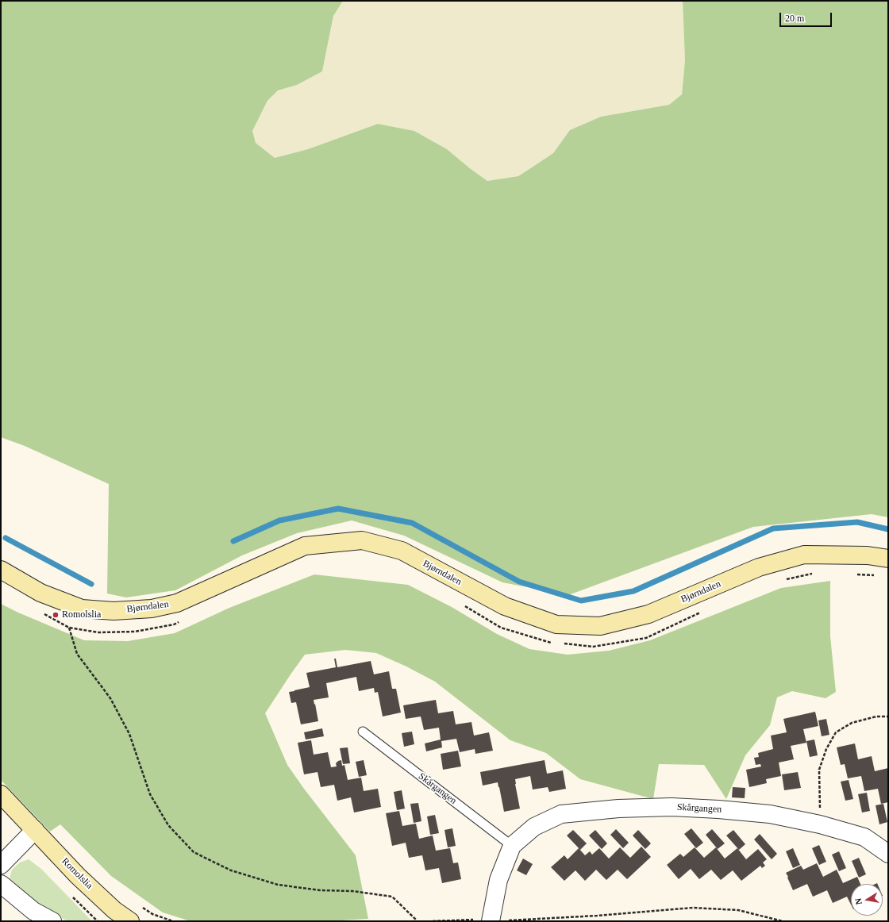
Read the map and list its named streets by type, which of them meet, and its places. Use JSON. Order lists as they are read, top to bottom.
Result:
{
  "streets": {
    "main road": ["Bjørndalen", "Romolslia"],
    "street": ["Skårgangen"]
  },
  "places": ["Romolslia"],
  "scale_bar": "20 m",
  "north": "left"
}
